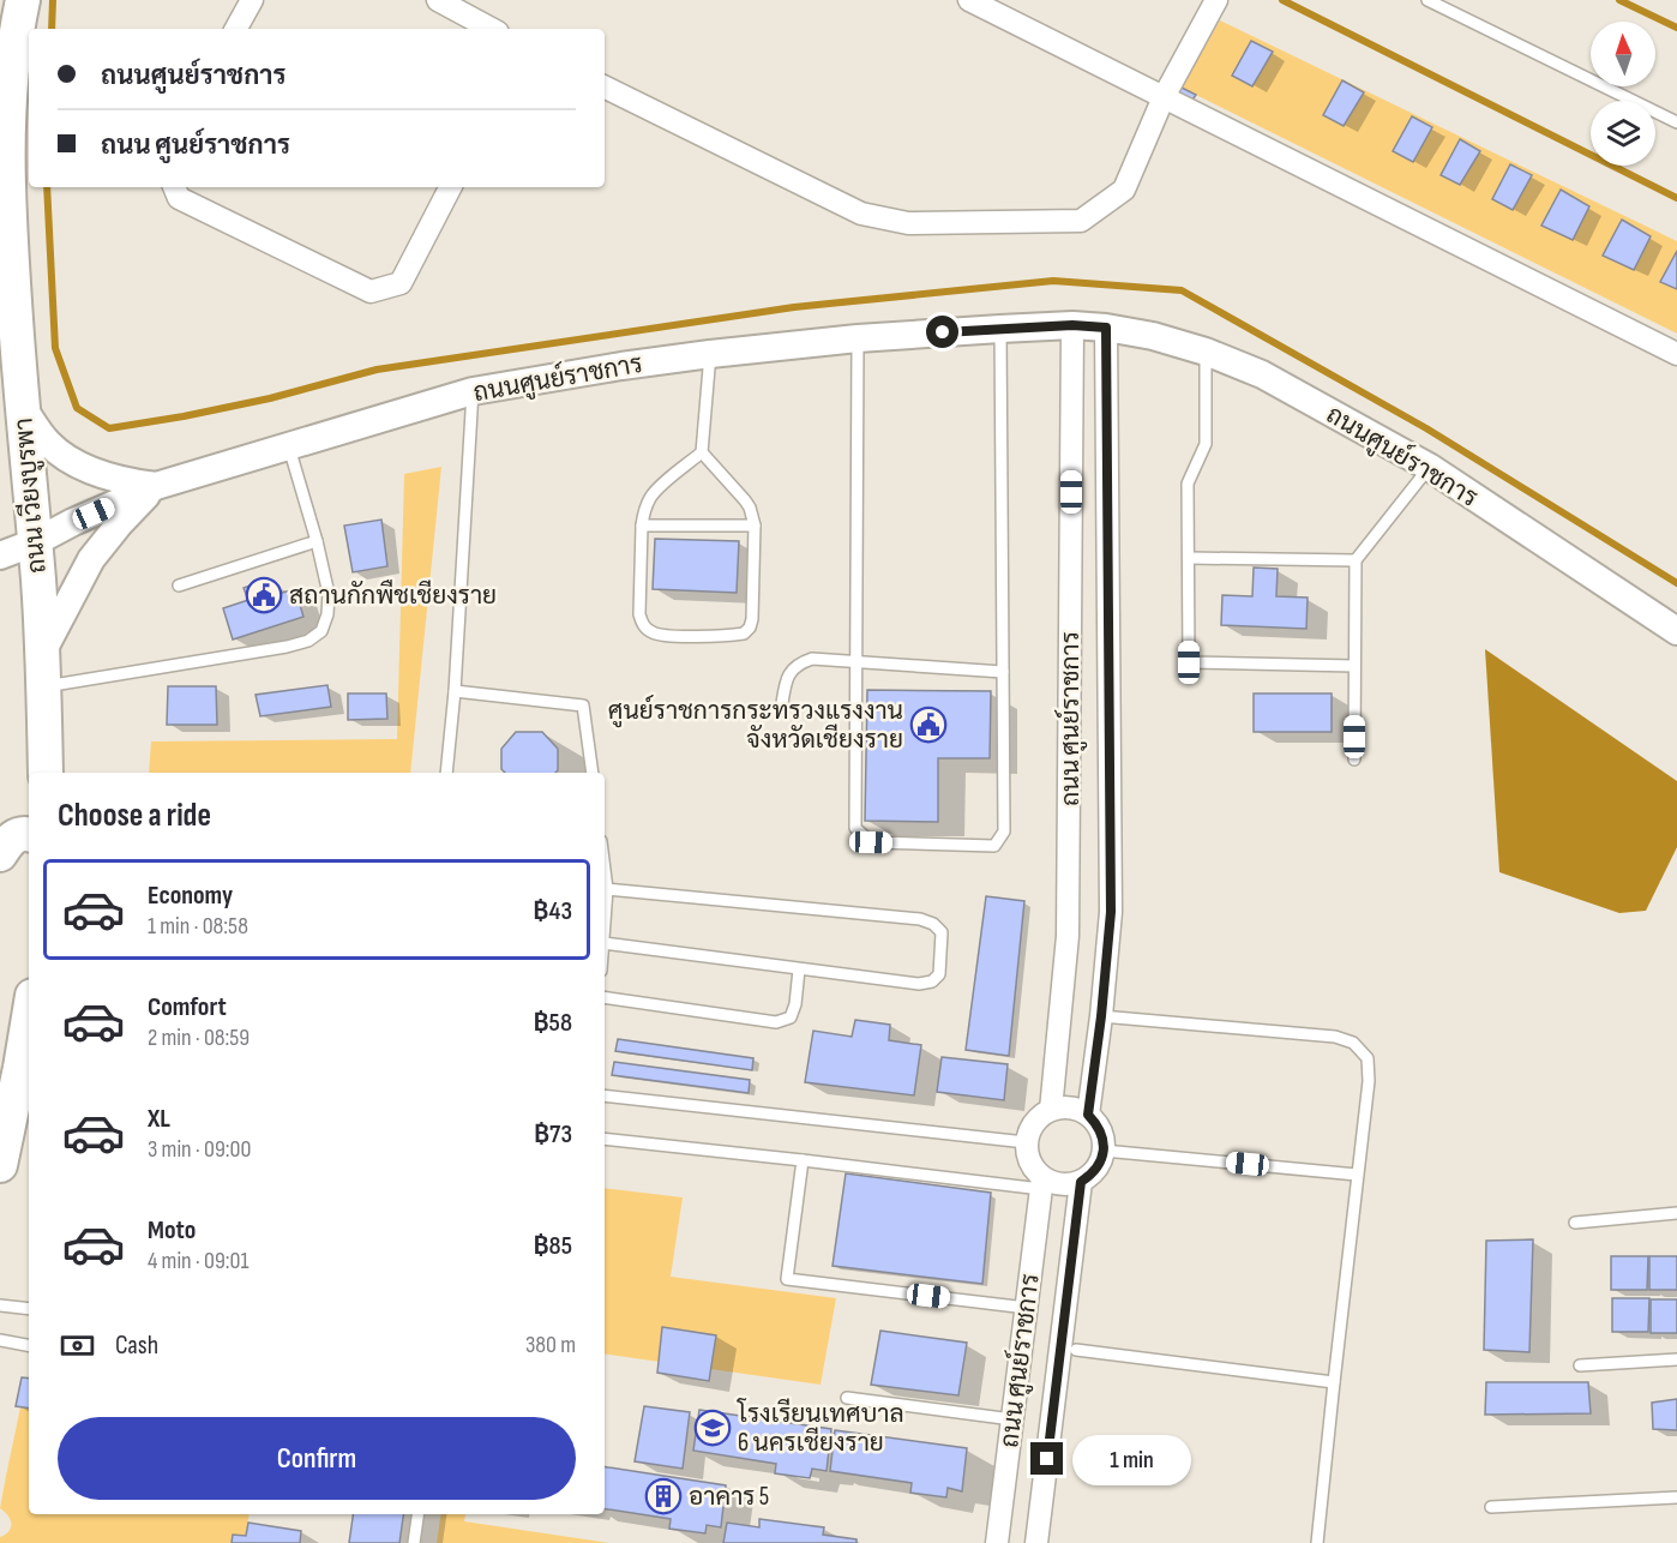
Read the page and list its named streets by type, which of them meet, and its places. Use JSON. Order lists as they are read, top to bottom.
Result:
{
  "streets": {
    "main road": ["ถนน เวียงบูรพา"],
    "street": ["ถนนศูนย์ราชการ", "ถนน ศูนย์ราชการ"]
  },
  "crossings": [
    ["ถนนศูนย์ราชการ", "ถนน เวียงบูรพา"],
    ["ถนนศูนย์ราชการ", "ถนน ศูนย์ราชการ"]
  ],
  "places": {
    "public building": ["สถานกักพืชเชียงราย", "ศูนย์ราชการกระทรวงแรงงาน จังหวัดเชียงราย"],
    "school or university": ["โรงเรียนเทศบาล 6 นครเชียงราย"],
    "building": ["อาคาร 5"]
  },
  "north": "top",
  "page": {
    "banner": ["ถนนศูนย์ราชการ", "ถนน ศูนย์ราชการ"],
    "heading": "Choose a ride",
    "list": [
      {
        "name": "Economy",
        "note": "1 min · 08:58",
        "value": "฿43"
      },
      {
        "name": "Comfort",
        "note": "2 min · 08:59",
        "value": "฿58"
      },
      {
        "name": "XL",
        "note": "3 min · 09:00",
        "value": "฿73"
      },
      {
        "name": "Moto",
        "note": "4 min · 09:01",
        "value": "฿85"
      }
    ],
    "pay": ["Cash", "380 m"],
    "buttons": "Confirm",
    "bubble": "1 min"
  }
}
